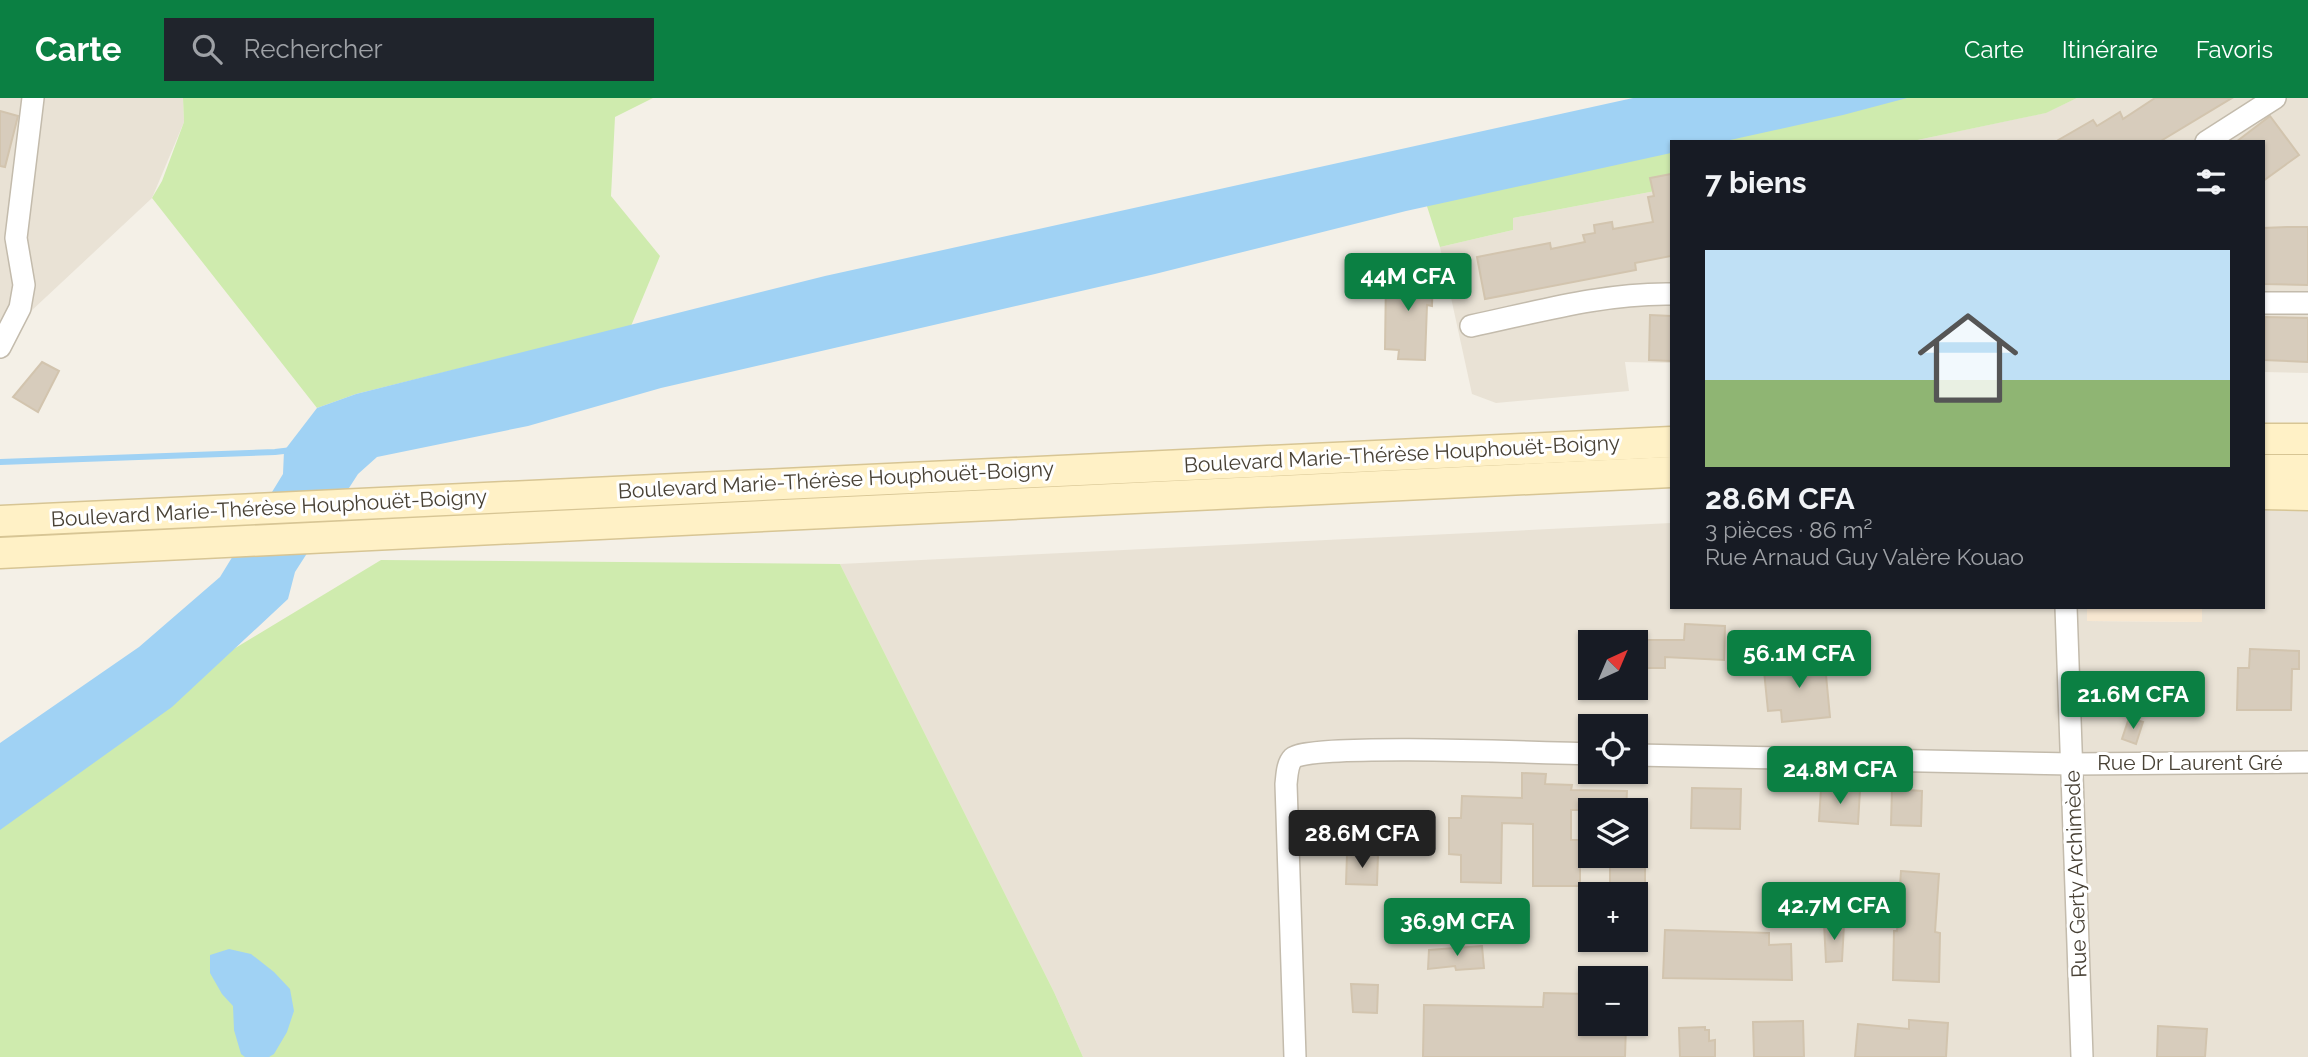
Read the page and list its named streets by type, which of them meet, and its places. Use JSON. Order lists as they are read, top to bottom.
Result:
{
  "streets": {
    "main road": ["Boulevard Marie-Thérèse Houphouët-Boigny"],
    "street": ["Rue Dr Laurent Gré", "Rue Gerty Archimède"]
  },
  "crossings": [
    ["Rue Dr Laurent Gré", "Rue Gerty Archimède"]
  ],
  "north": "top right",
  "page": {
    "header": "Carte",
    "search": "Rechercher",
    "nav": ["Carte", "Itinéraire", "Favoris"],
    "heading": "7 biens",
    "list": [
      {
        "name": "28.6M CFA",
        "note": "3 pièces · 86 m² · Rue Arnaud Guy Valère Kouao"
      }
    ],
    "price": [
      "44M CFA",
      "56.1M CFA",
      "21.6M CFA",
      "24.8M CFA",
      "28.6M CFA",
      "42.7M CFA",
      "36.9M CFA"
    ],
    "map_buttons": ["+", "−"]
  }
}
